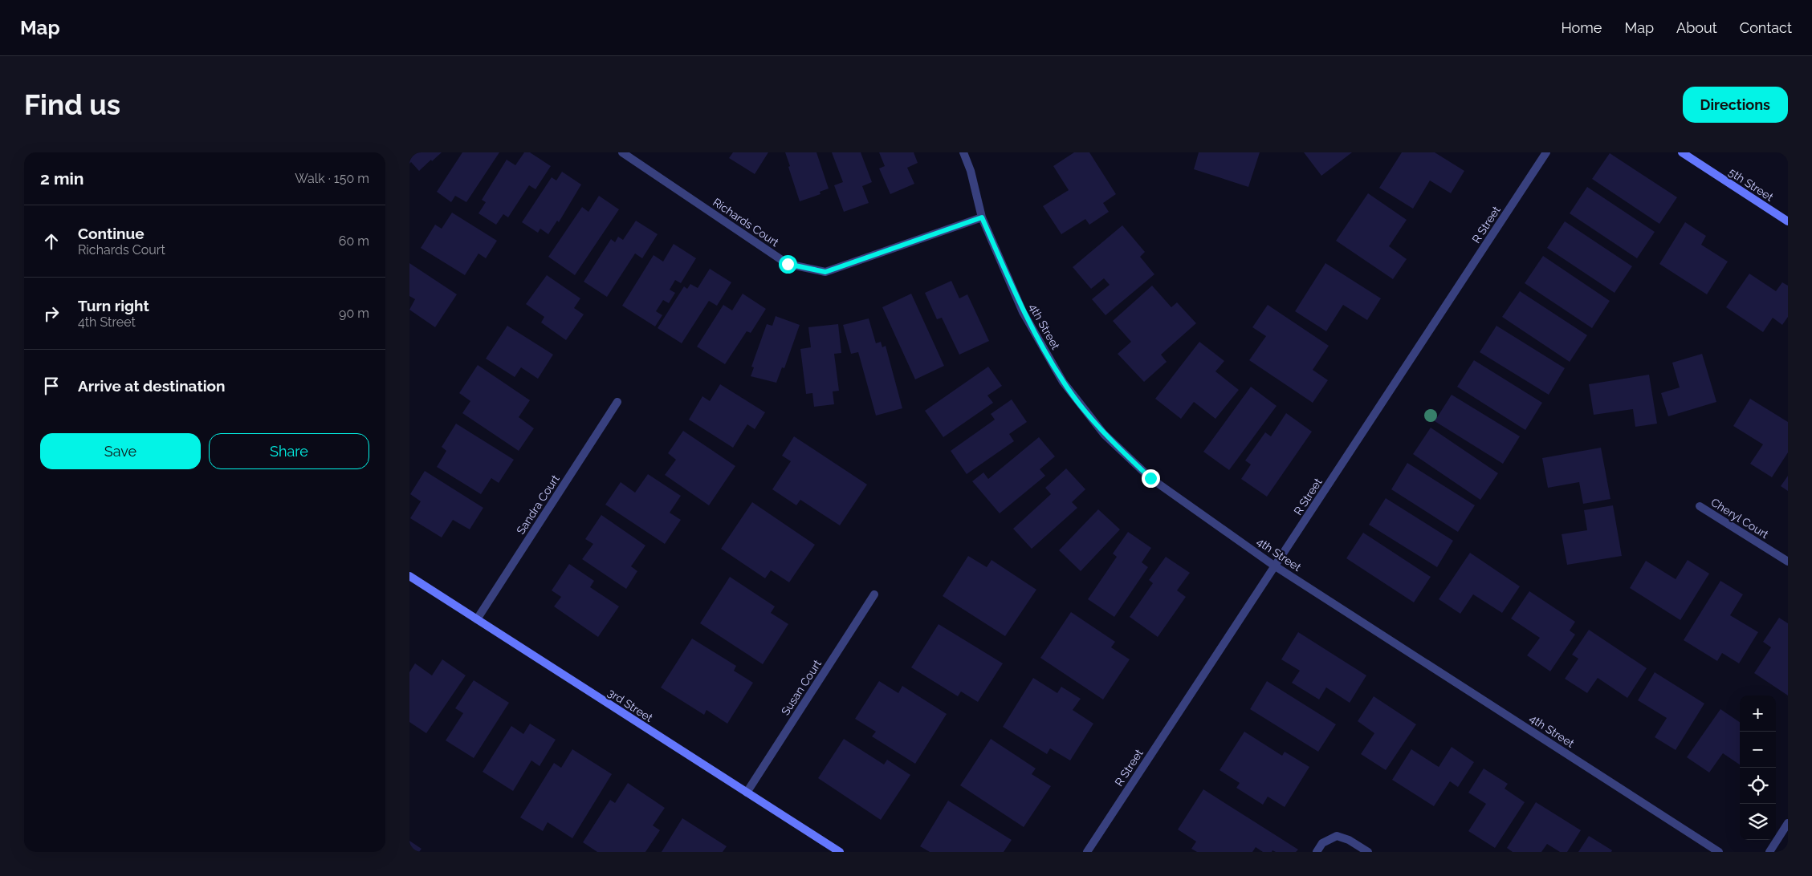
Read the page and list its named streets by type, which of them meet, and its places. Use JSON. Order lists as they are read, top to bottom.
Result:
{
  "streets": {
    "street": [
      "5th Street",
      "Richards Court",
      "R Street",
      "4th Street",
      "Sandra Court",
      "Cheryl Court",
      "Susan Court",
      "3rd Street"
    ]
  },
  "crossings": [
    ["Richards Court", "4th Street"],
    ["R Street", "4th Street"],
    ["Sandra Court", "3rd Street"],
    ["Susan Court", "3rd Street"]
  ],
  "page": {
    "header": "Map",
    "nav": [
      "Home",
      "Map",
      "About",
      "Contact"
    ],
    "buttons": [
      "Directions",
      ["Save", "Share"]
    ],
    "title": "Find us",
    "heading": ["2 min", "Walk · 150 m"],
    "list": [
      ["Continue", "Richards Court", "60 m"],
      ["Turn right", "4th Street", "90 m"],
      "Arrive at destination"
    ],
    "map_buttons": ["+", "−"]
  }
}
